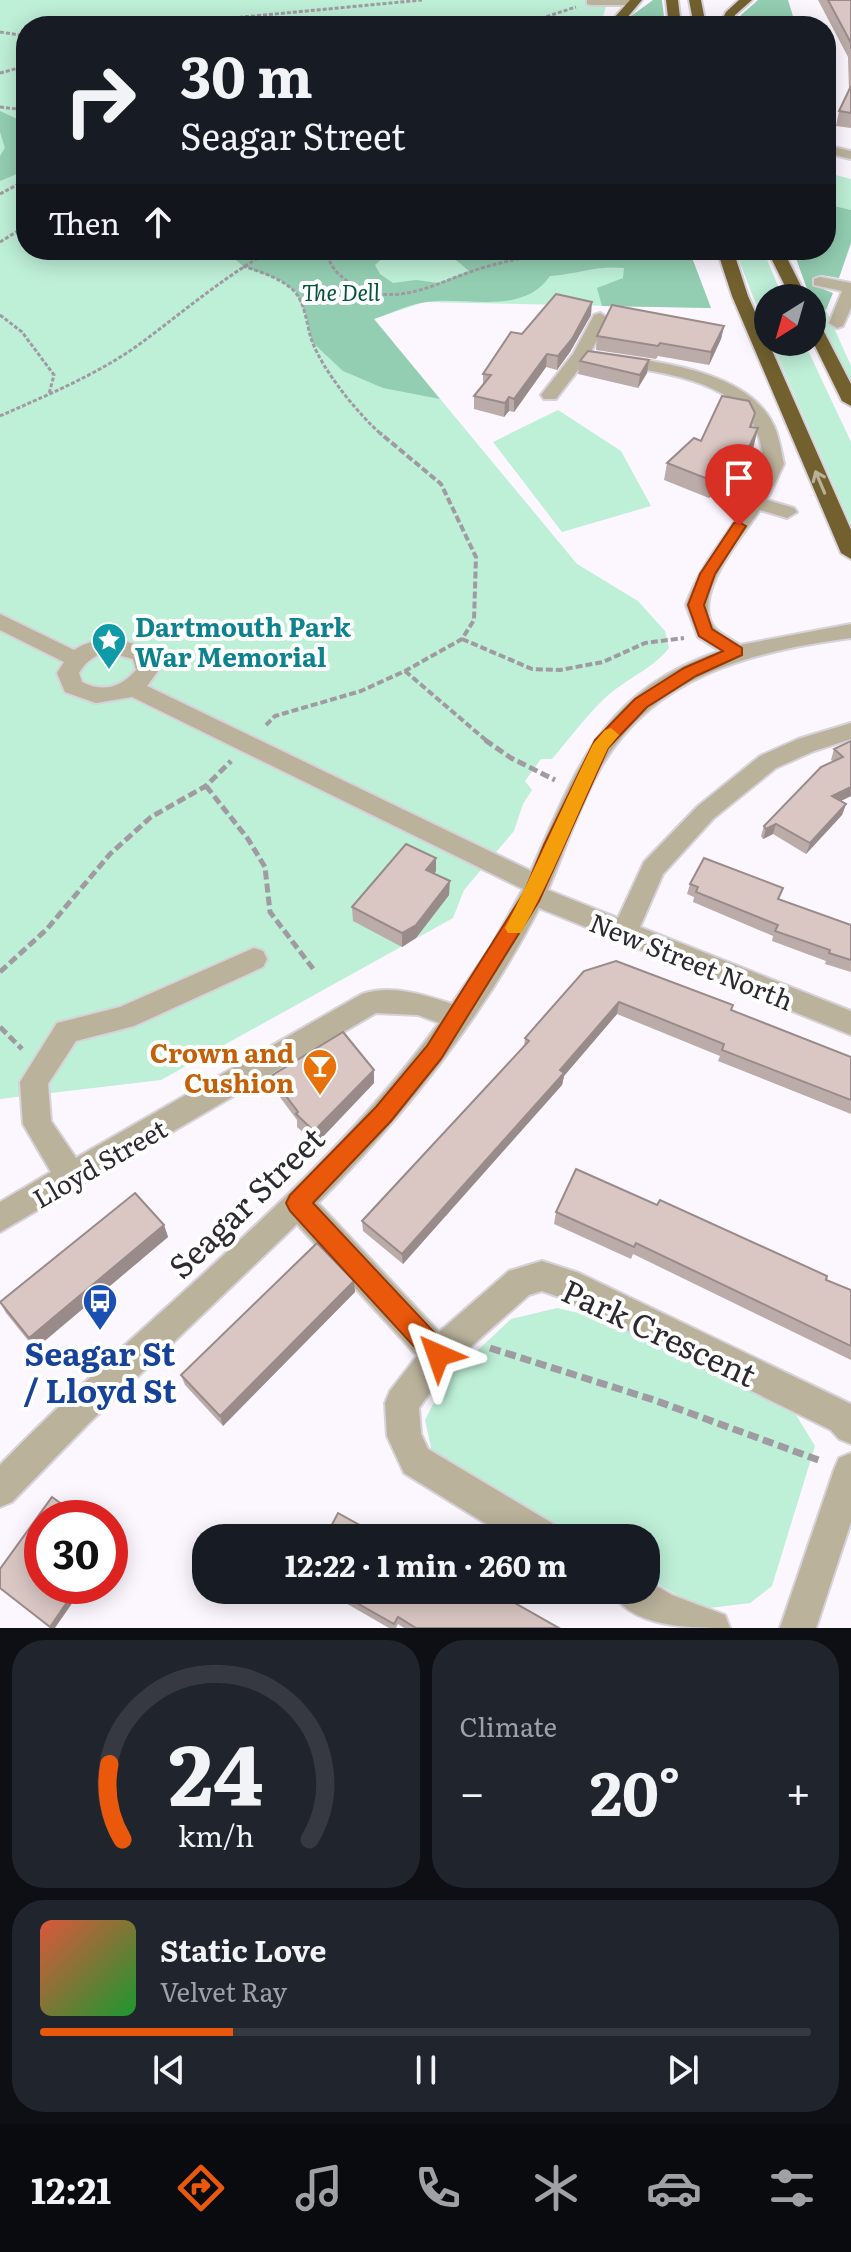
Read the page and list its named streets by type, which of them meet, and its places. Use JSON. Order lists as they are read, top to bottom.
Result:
{
  "streets": {
    "street": [
      "New Street North",
      "Lloyd Street",
      "Seagar Street",
      "Park Crescent"
    ]
  },
  "crossings": [
    ["New Street North", "Seagar Street"],
    ["Lloyd Street", "Seagar Street"]
  ],
  "parks": ["The Dell"],
  "places": {
    "place": ["Dartmouth Park War Memorial"],
    "bar": ["Crown and Cushion"],
    "bus stop": ["Seagar St / Lloyd St"]
  },
  "north": "bottom left",
  "page": {
    "turn": ["30 m", "Seagar Street"],
    "then": "Then",
    "limit": "30",
    "trip": "12:22 · 1 min · 260 m",
    "tile": "Climate",
    "heat": ["−", "20°", "+"],
    "song": ["Static Love", "Velvet Ray"],
    "tabs": "12:21",
    "gauge": ["24", "km/h"]
  }
}
